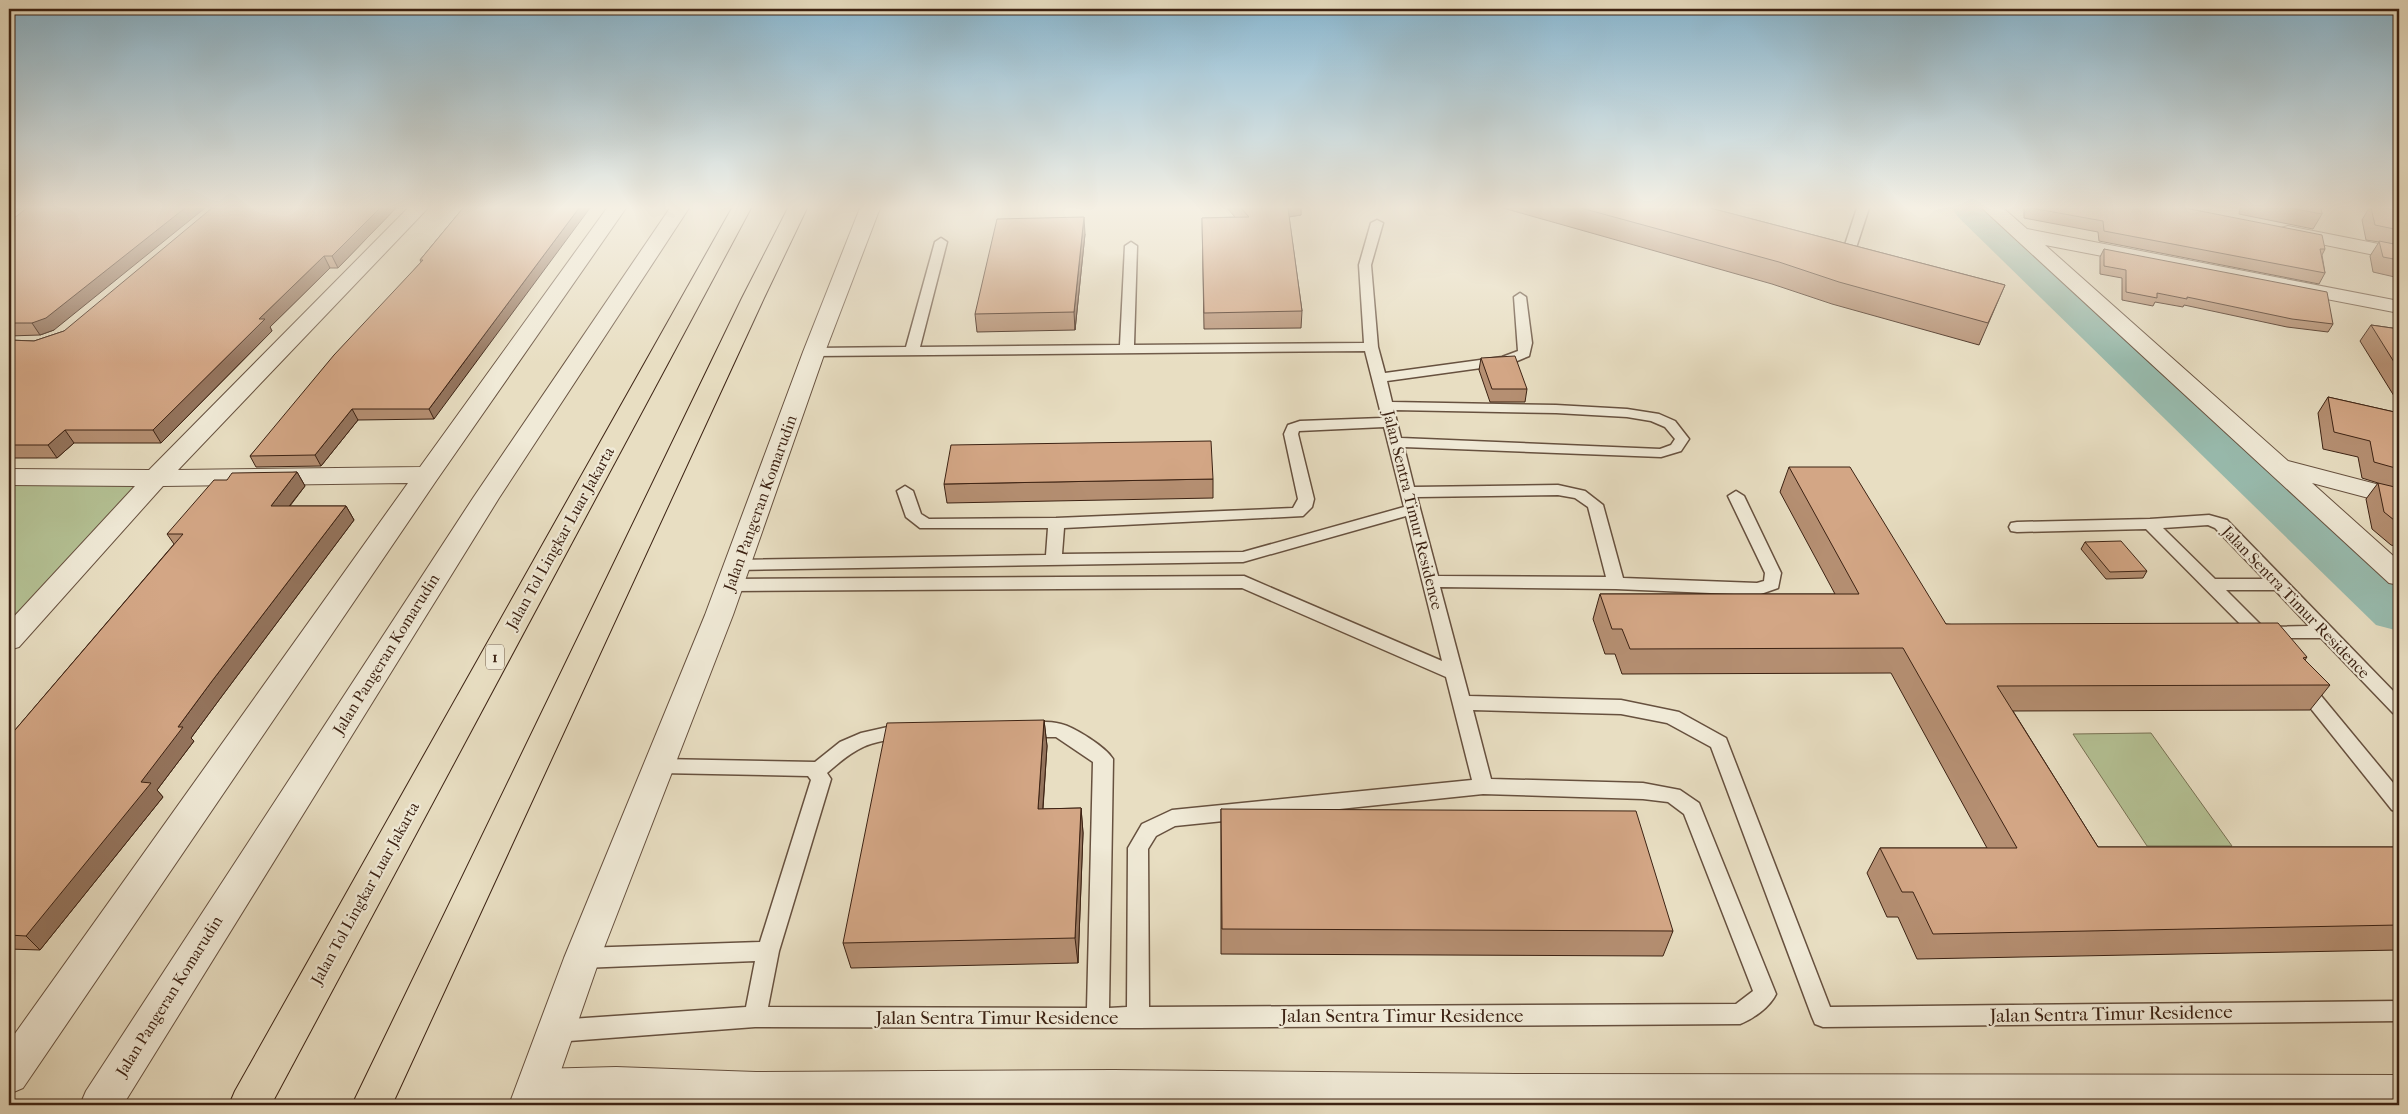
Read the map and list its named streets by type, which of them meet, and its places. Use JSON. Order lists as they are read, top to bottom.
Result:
{
  "streets": {
    "highway": ["Jalan Tol Lingkar Luar Jakarta", "1"],
    "street": ["Jalan Pangeran Komarudin"],
    "lane": ["Jalan Sentra Timur Residence"]
  },
  "crossings": [
    ["Jalan Pangeran Komarudin", "Jalan Sentra Timur Residence"]
  ]
}
